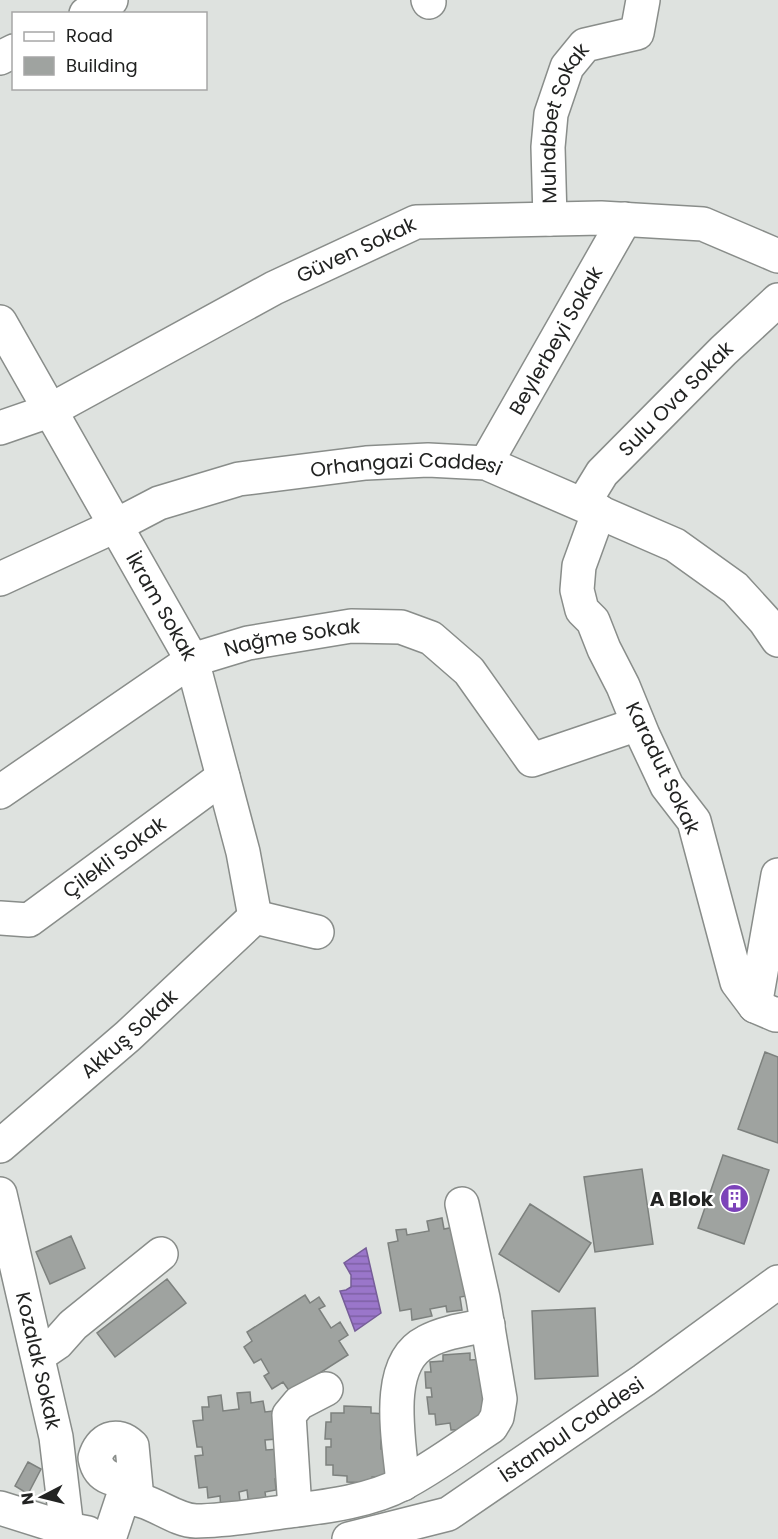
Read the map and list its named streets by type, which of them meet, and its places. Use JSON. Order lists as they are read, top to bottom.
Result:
{
  "streets": {
    "street": [
      "Muhabbet Sokak",
      "Güven Sokak",
      "Beylerbeyi Sokak",
      "Sulu Ova Sokak",
      "Orhangazi Caddesi",
      "İkram Sokak",
      "Nağme Sokak",
      "Karadut Sokak",
      "Çilekli Sokak",
      "Akkuş Sokak",
      "Kozalak Sokak",
      "İstanbul Caddesi"
    ]
  },
  "crossings": [
    ["Muhabbet Sokak", "Güven Sokak"],
    ["Güven Sokak", "Beylerbeyi Sokak"],
    ["Güven Sokak", "İkram Sokak"],
    ["Beylerbeyi Sokak", "Orhangazi Caddesi"],
    ["Sulu Ova Sokak", "Orhangazi Caddesi"],
    ["Sulu Ova Sokak", "Karadut Sokak"],
    ["Orhangazi Caddesi", "İkram Sokak"],
    ["Orhangazi Caddesi", "Karadut Sokak"],
    ["İkram Sokak", "Nağme Sokak"],
    ["İkram Sokak", "Çilekli Sokak"],
    ["İkram Sokak", "Akkuş Sokak"],
    ["Nağme Sokak", "Karadut Sokak"]
  ],
  "places": {
    "building": ["A Blok"]
  },
  "legend": ["Road", "Building"],
  "north": "left"
}
